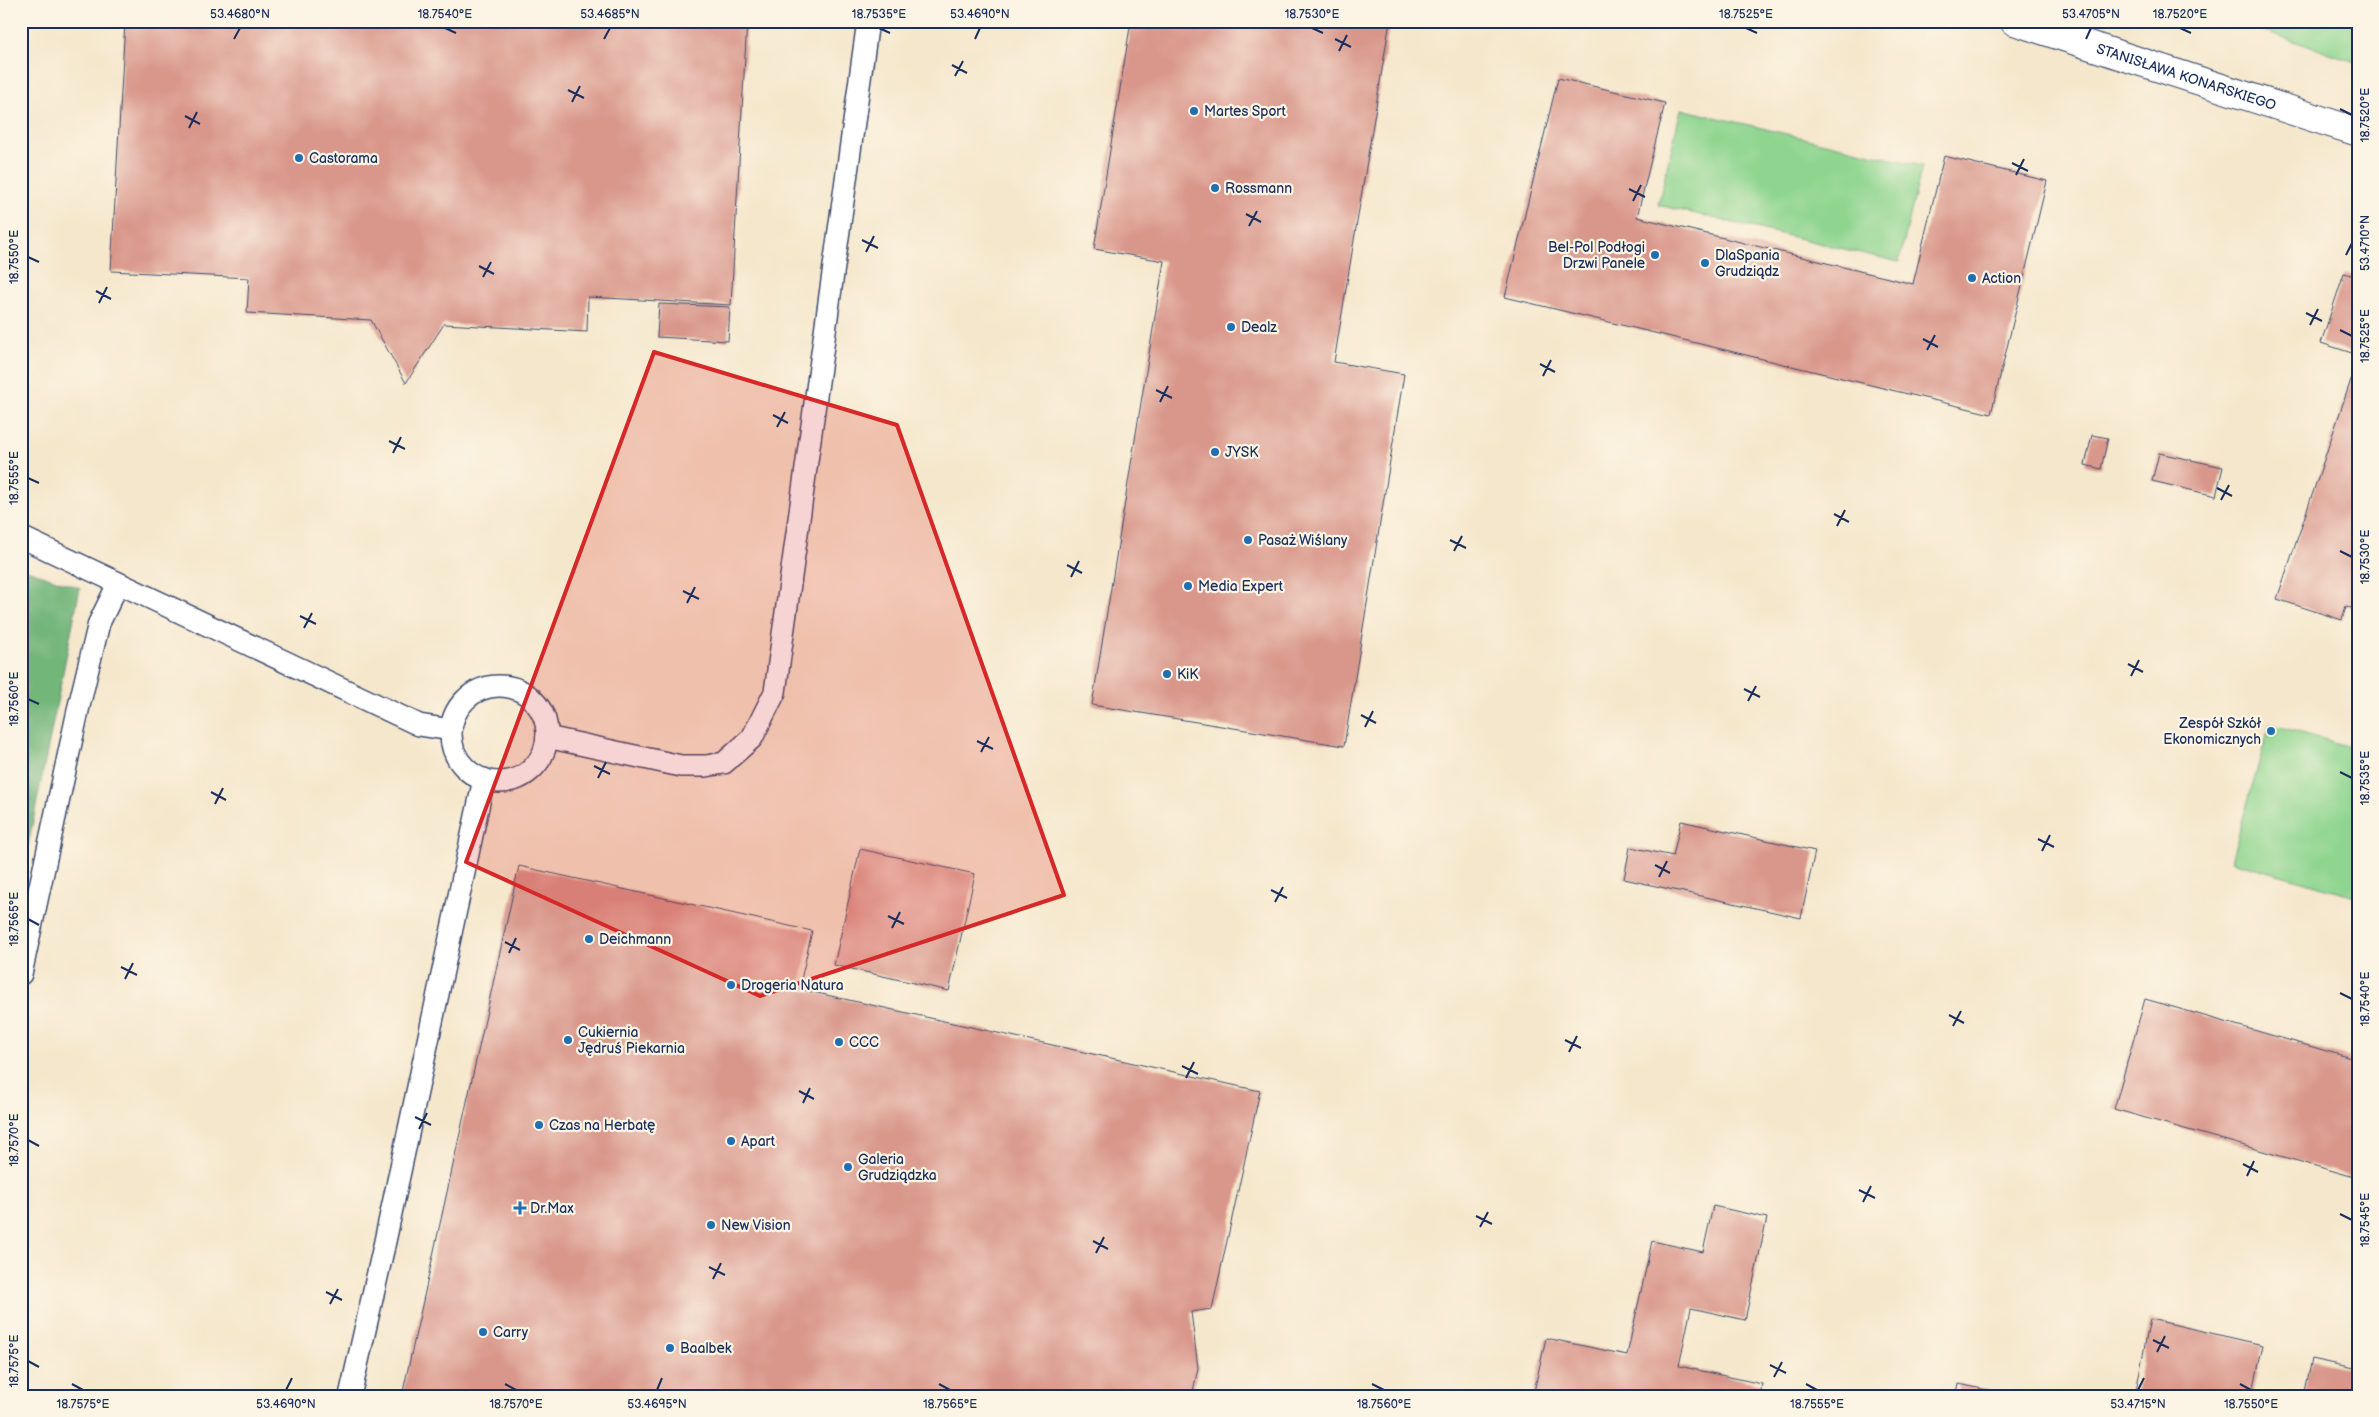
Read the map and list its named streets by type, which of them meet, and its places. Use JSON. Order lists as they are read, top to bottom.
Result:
{
  "streets": {
    "street": ["STANISŁAWA KONARSKIEGO"]
  },
  "places": {
    "other": [
      "Martes Sport",
      "Castorama",
      "Rossmann",
      "Bel-Pol Podłogi Drzwi Panele",
      "DlaSpania Grudziądz",
      "Action",
      "Dealz",
      "JYSK",
      "Pasaż Wiślany",
      "Media Expert",
      "KiK",
      "Zespół Szkół Ekonomicznych",
      "Deichmann",
      "Drogeria Natura",
      "Cukiernia Jędruś Piekarnia",
      "CCC",
      "Czas na Herbatę",
      "Apart",
      "Galeria Grudziądzka",
      "New Vision",
      "Carry",
      "Baalbek"
    ],
    "health": ["Dr.Max"]
  },
  "coordinates": [
    "53.4680°N",
    "18.7540°E",
    "53.4685°N",
    "18.7535°E",
    "53.4690°N",
    "18.7530°E",
    "18.7525°E",
    "53.4705°N",
    "18.7520°E",
    "53.4710°N",
    "18.7550°E",
    "18.7555°E",
    "18.7560°E",
    "18.7565°E",
    "18.7570°E",
    "18.7545°E",
    "18.7575°E",
    "53.4695°N",
    "53.4715°N"
  ]
}
